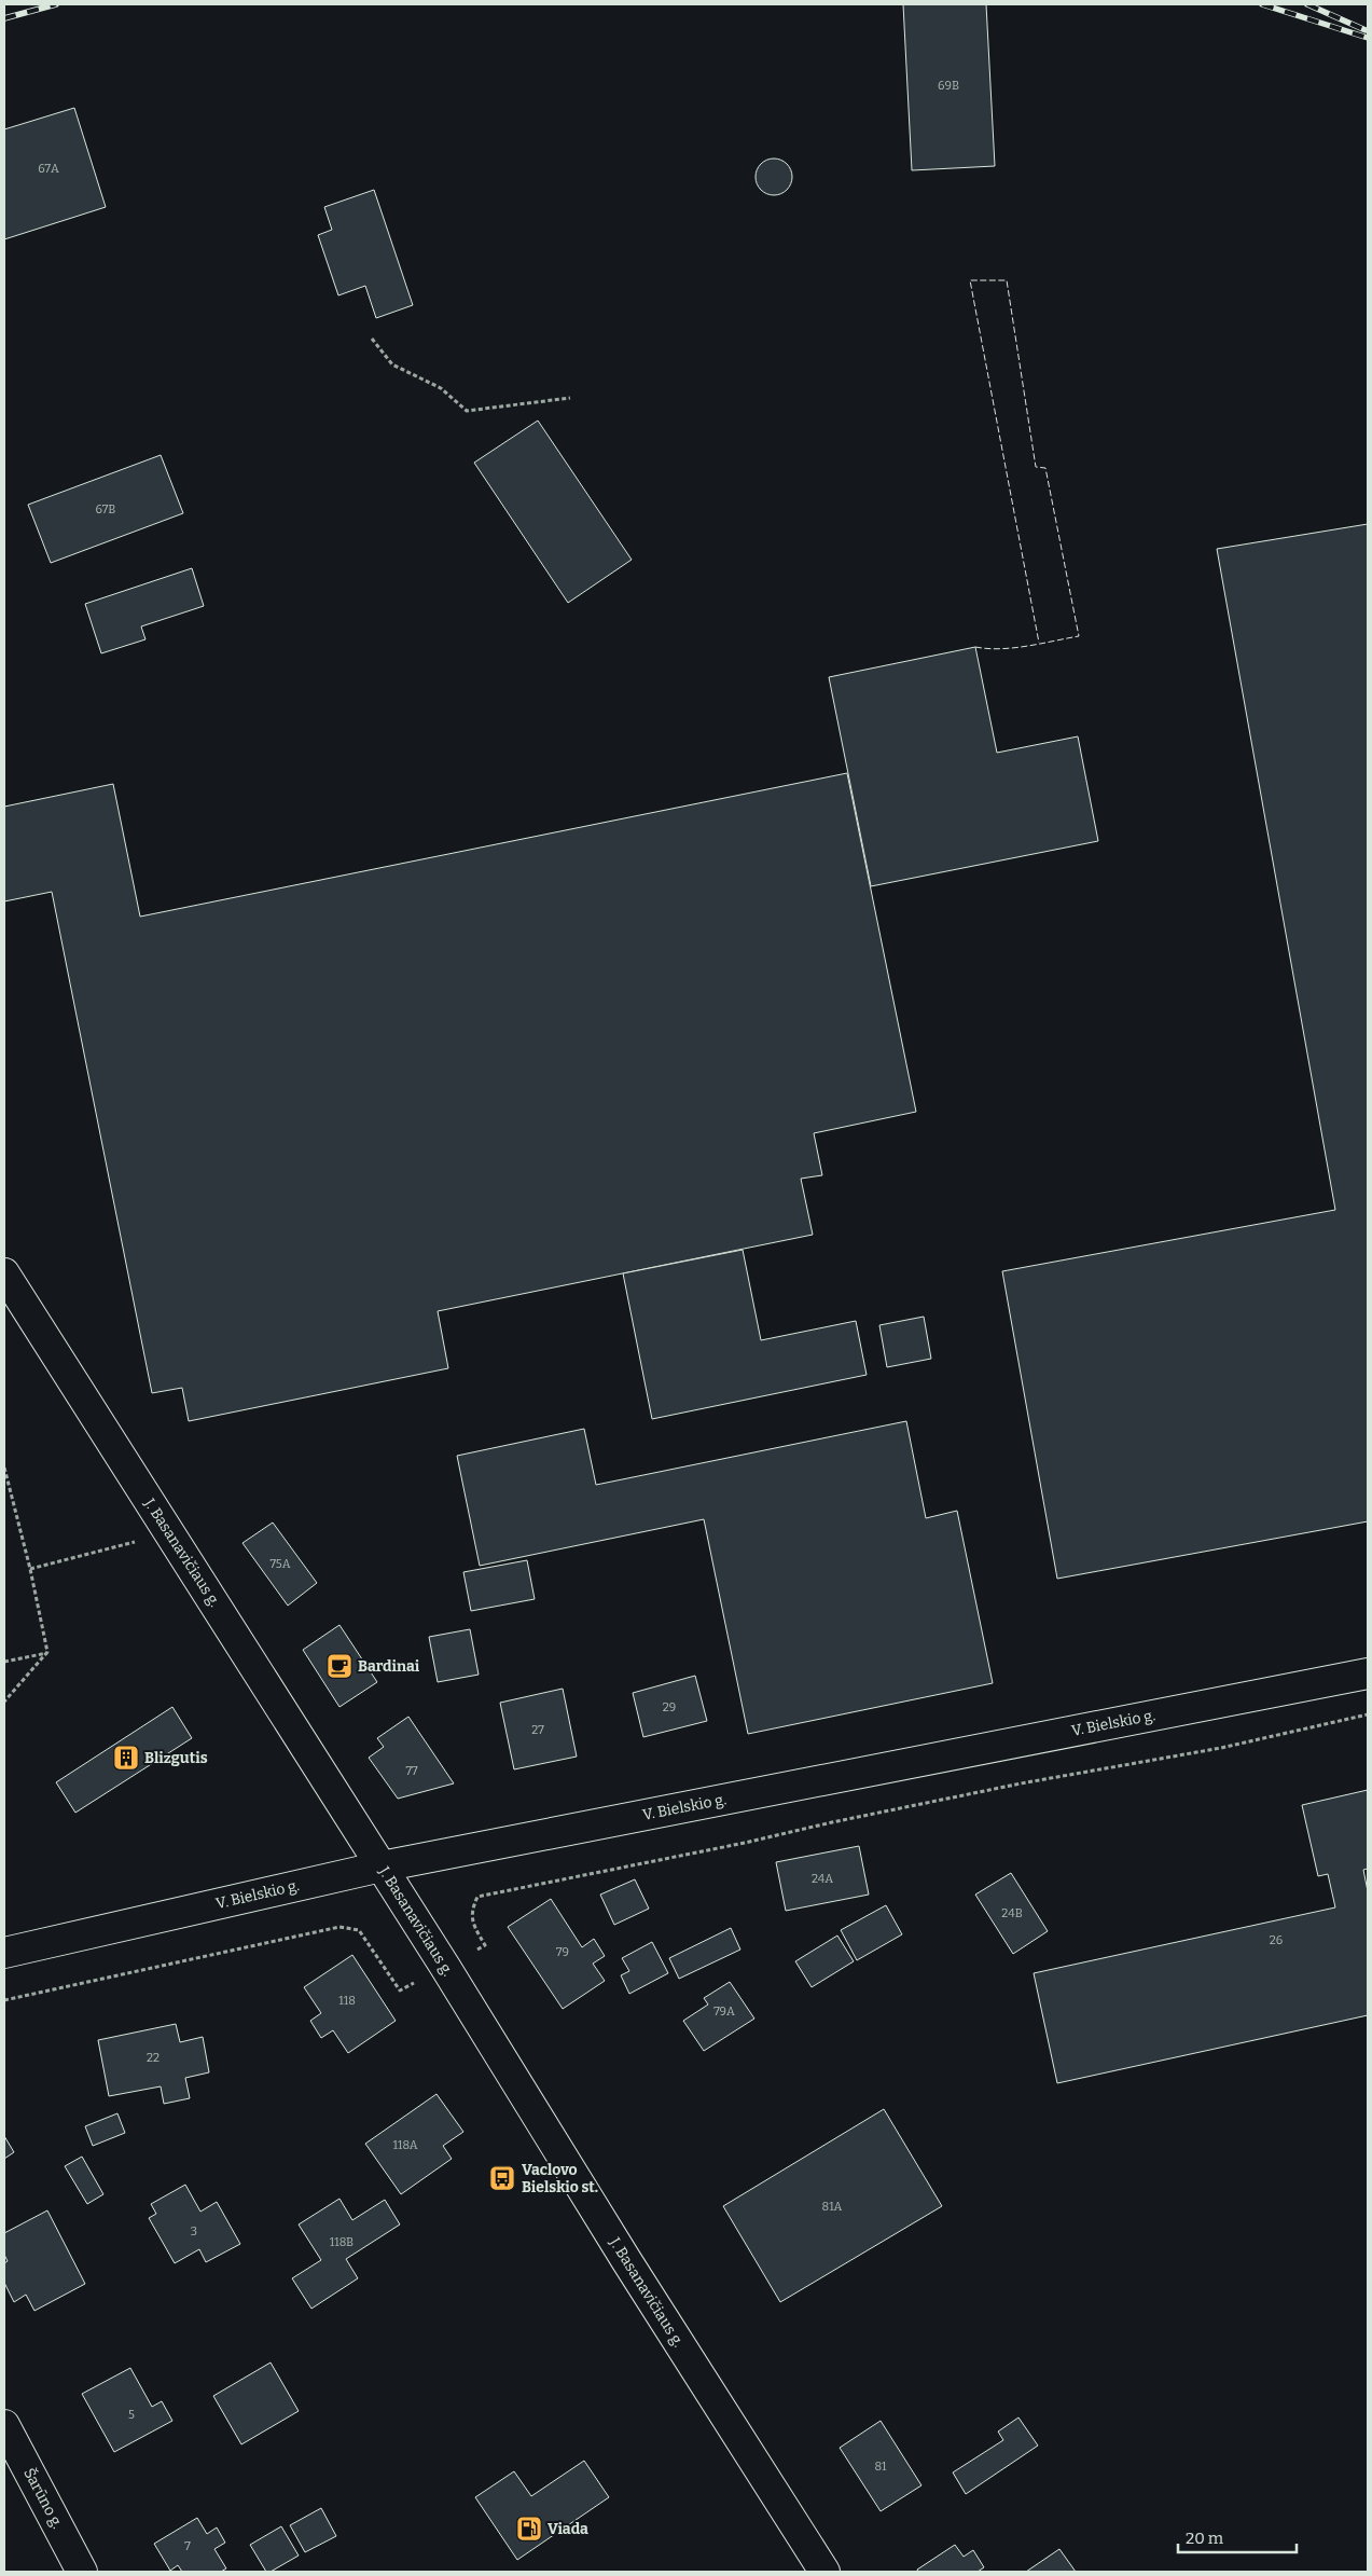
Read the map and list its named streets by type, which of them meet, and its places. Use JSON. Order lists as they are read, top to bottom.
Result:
{
  "streets": {
    "street": ["J. Basanavičiaus g.", "V. Bielskio g.", "Šarūno g."]
  },
  "crossings": [
    ["J. Basanavičiaus g.", "V. Bielskio g."]
  ],
  "places": {
    "cafe": ["Bardinai"],
    "building": ["Blizgutis"],
    "bus stop": ["Vaclovo Bielskio st."],
    "fuel station": ["Viada"]
  },
  "house_numbers": [
    "69B",
    "67A",
    "67B",
    "75A",
    "29",
    "27",
    "77",
    "24A",
    "24B",
    "26",
    "79",
    "118",
    "79A",
    "22",
    "118A",
    "81A",
    "3",
    "118B",
    "5",
    "81",
    "7"
  ],
  "scale_bar": "20 m"
}
